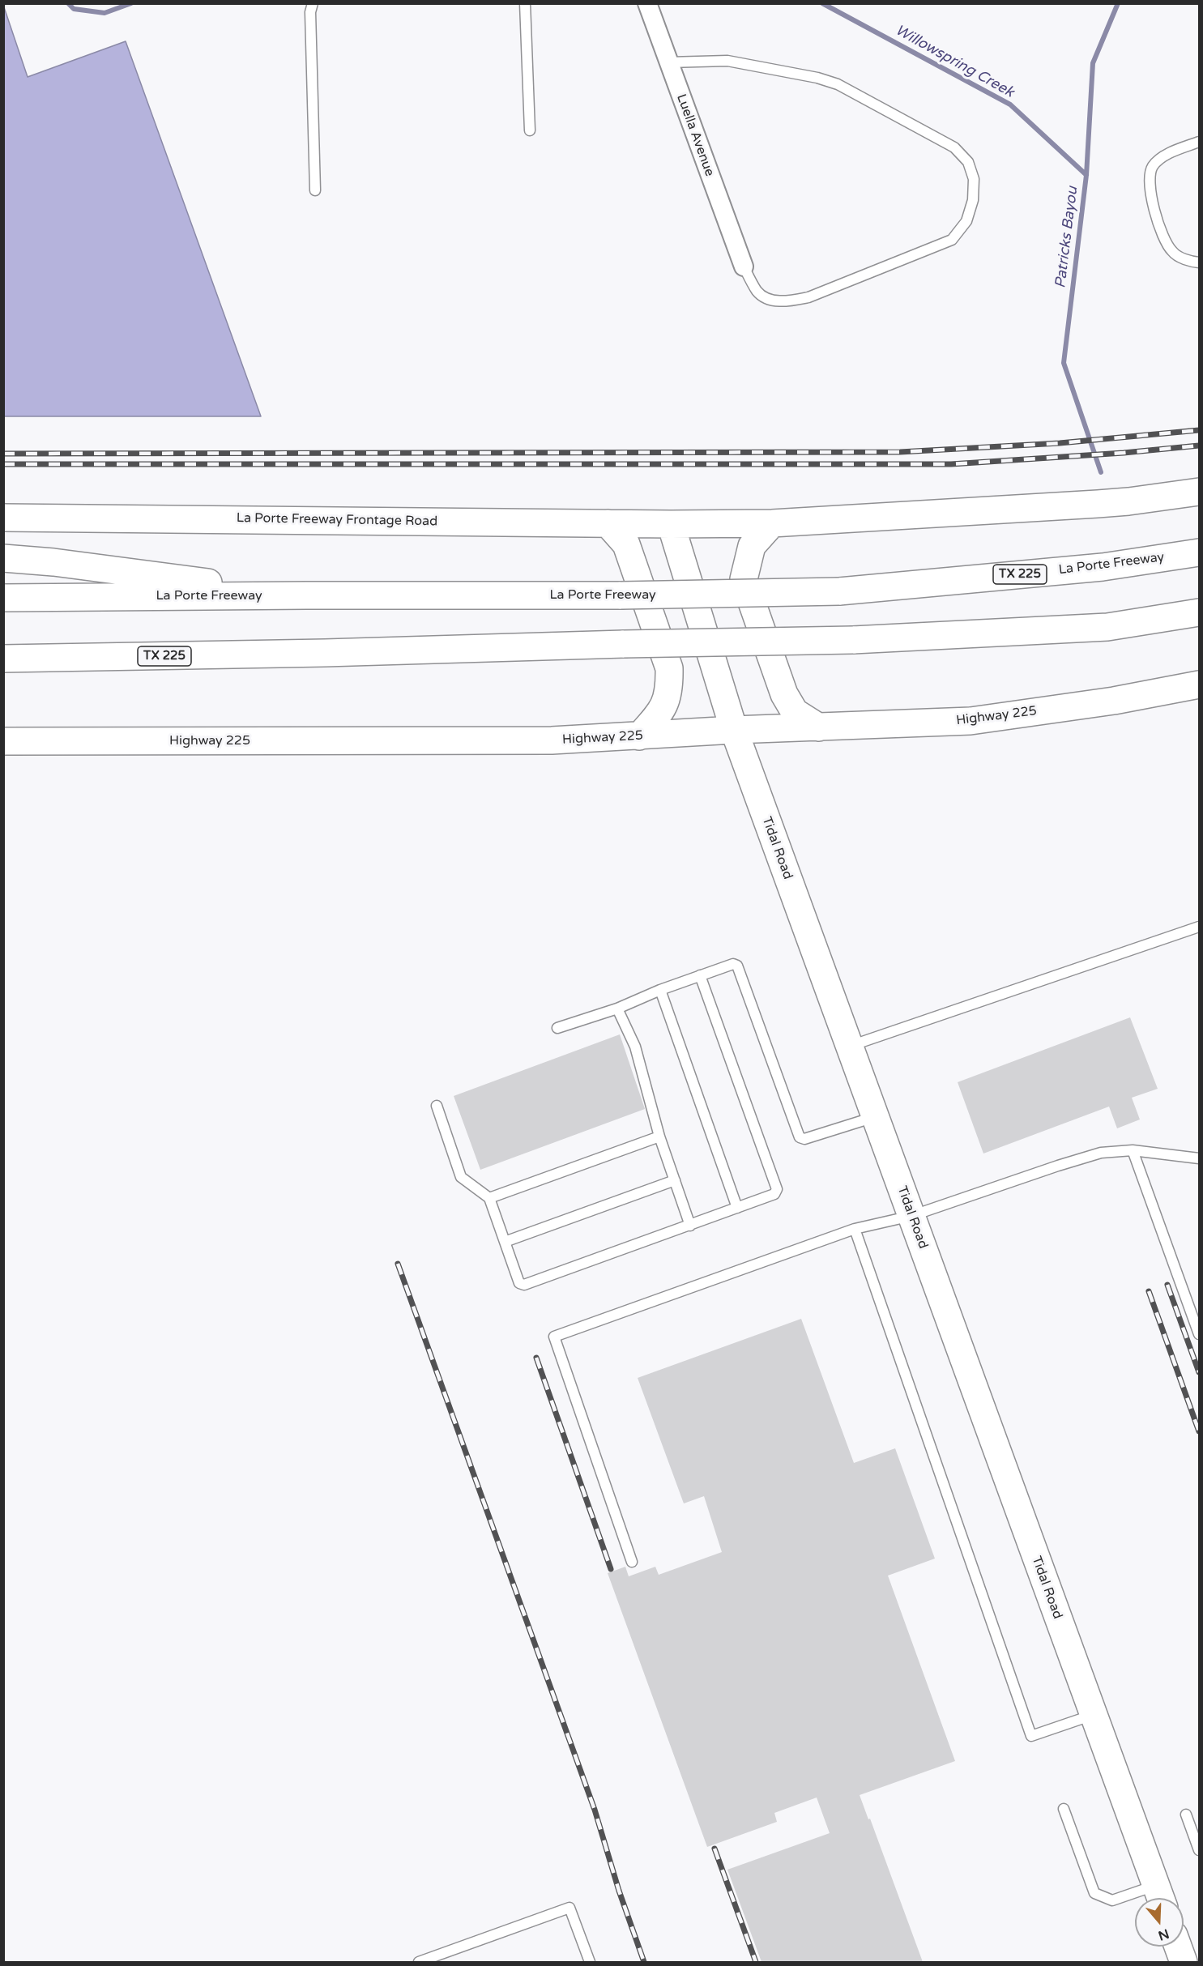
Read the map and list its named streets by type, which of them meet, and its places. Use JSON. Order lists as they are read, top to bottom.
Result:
{
  "streets": {
    "main road": [
      "La Porte Freeway Frontage Road",
      "La Porte Freeway",
      "TX 225",
      "Highway 225",
      "Tidal Road"
    ],
    "street": ["Luella Avenue"]
  },
  "crossings": [
    ["La Porte Freeway Frontage Road", "Tidal Road"],
    ["Highway 225", "Tidal Road"]
  ],
  "water": ["Willowspring Creek", "Patricks Bayou"],
  "north": "bottom"
}
